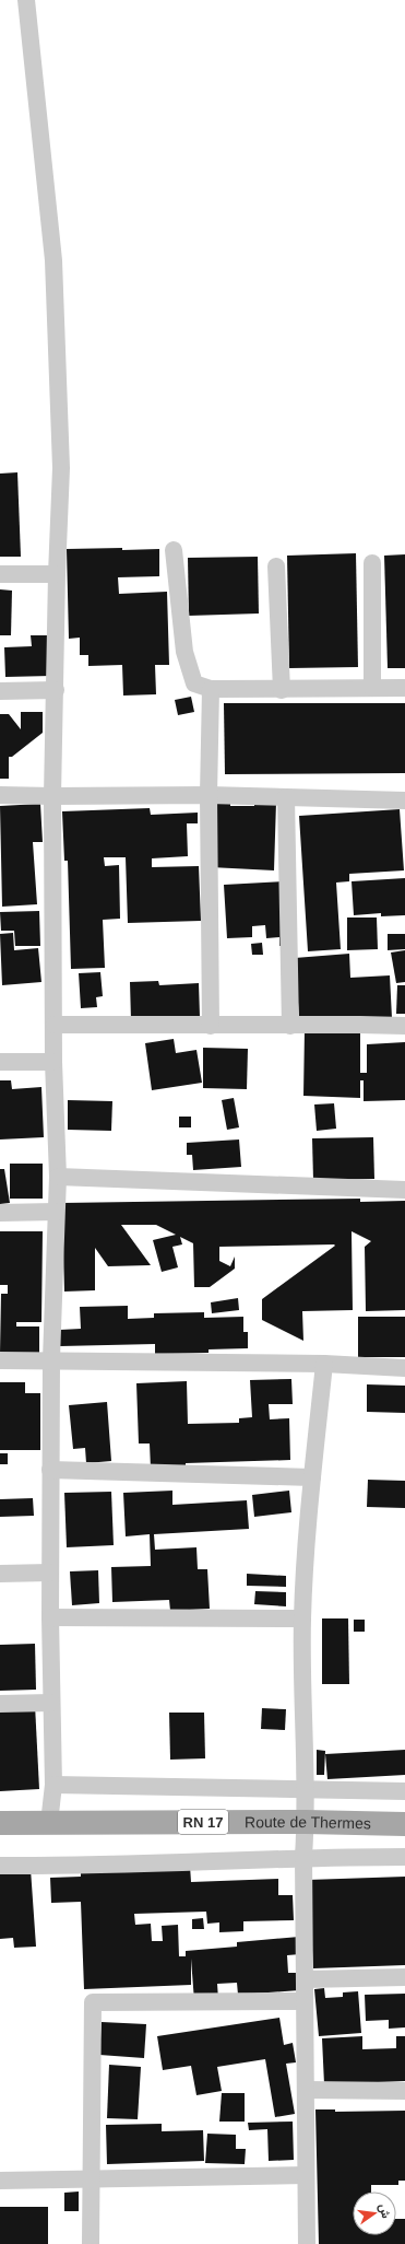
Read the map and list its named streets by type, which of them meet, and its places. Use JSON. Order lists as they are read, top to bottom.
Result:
{
  "streets": {
    "main road": ["RN 17", "Route de Thermes"]
  },
  "north": "right"
}
